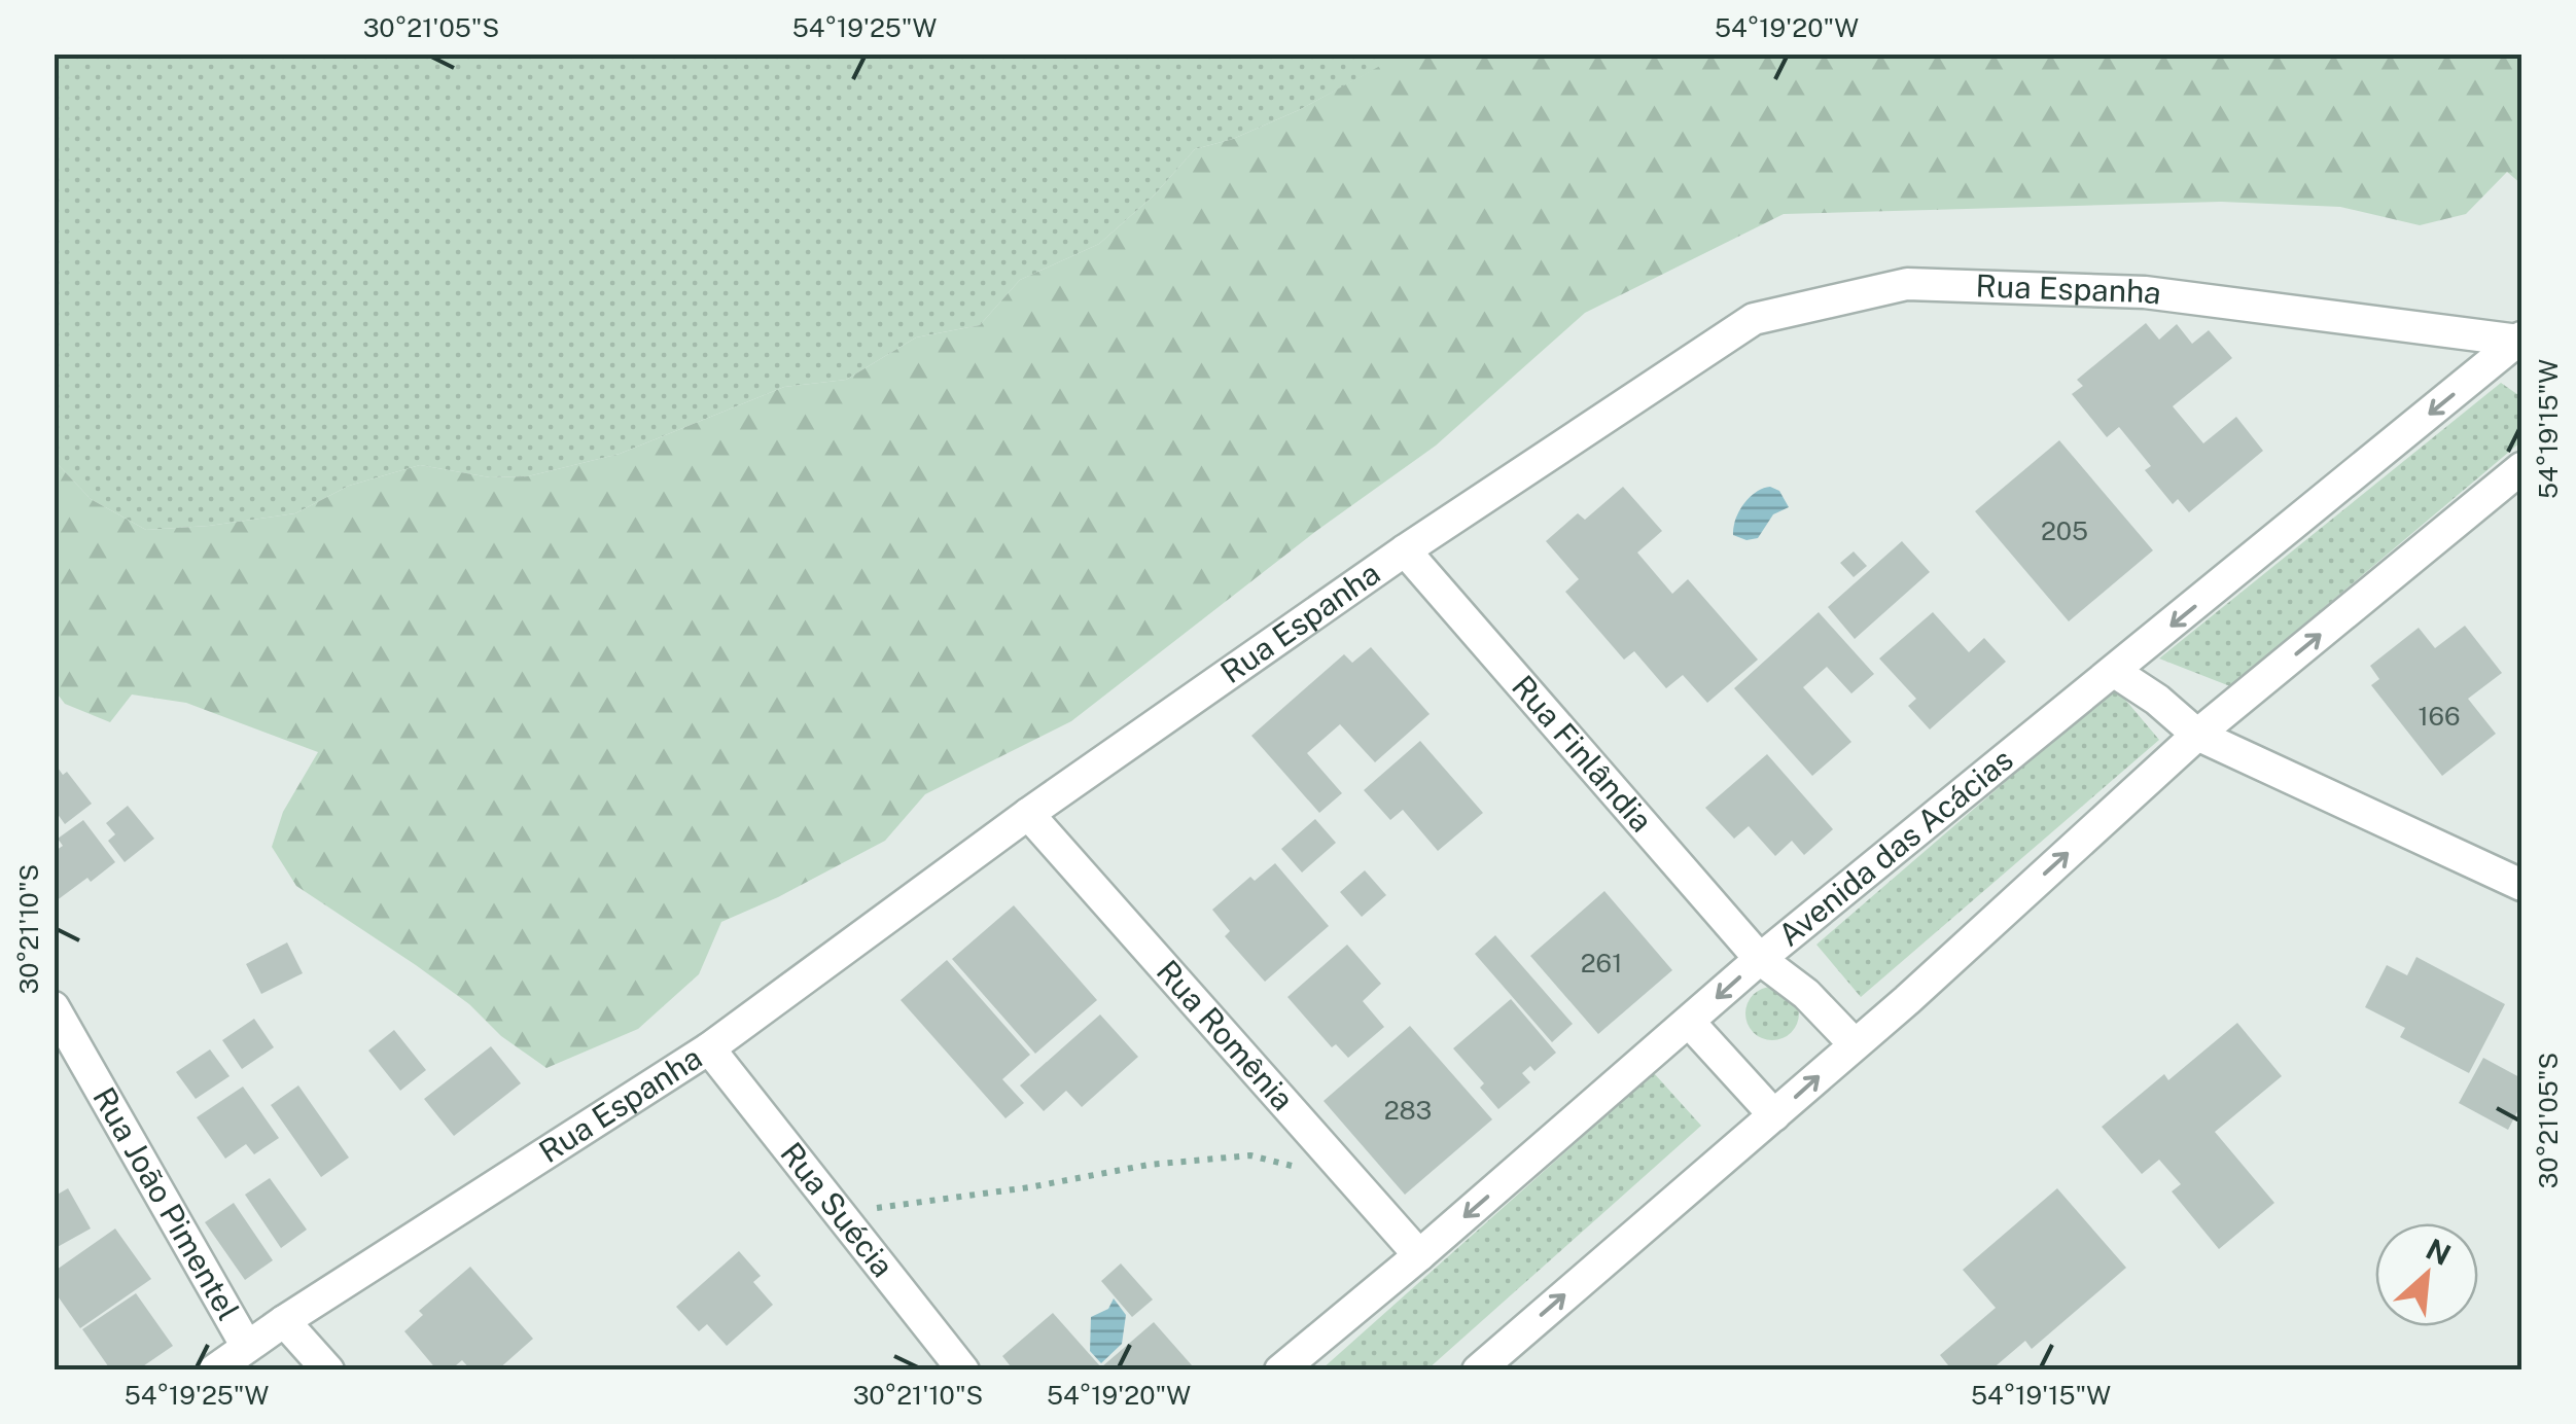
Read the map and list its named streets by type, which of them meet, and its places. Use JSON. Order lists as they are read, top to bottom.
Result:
{
  "streets": {
    "street": [
      "Rua Espanha",
      "Rua Finlândia",
      "Avenida das Acácias",
      "Rua Romênia",
      "Rua João Pimentel",
      "Rua Suécia"
    ]
  },
  "crossings": [
    ["Rua Espanha", "Rua Finlândia"],
    ["Rua Espanha", "Avenida das Acácias"],
    ["Rua Espanha", "Rua Romênia"],
    ["Rua Espanha", "Rua João Pimentel"],
    ["Rua Espanha", "Rua Suécia"],
    ["Rua Finlândia", "Avenida das Acácias"],
    ["Avenida das Acácias", "Rua Romênia"]
  ],
  "house_numbers": [
    "205",
    "166",
    "261",
    "283"
  ],
  "north": "top right",
  "coordinates": [
    "30°21'05\"S",
    "54°19'25\"W",
    "54°19'20\"W",
    "54°19'15\"W",
    "30°21'10\"S"
  ]
}
